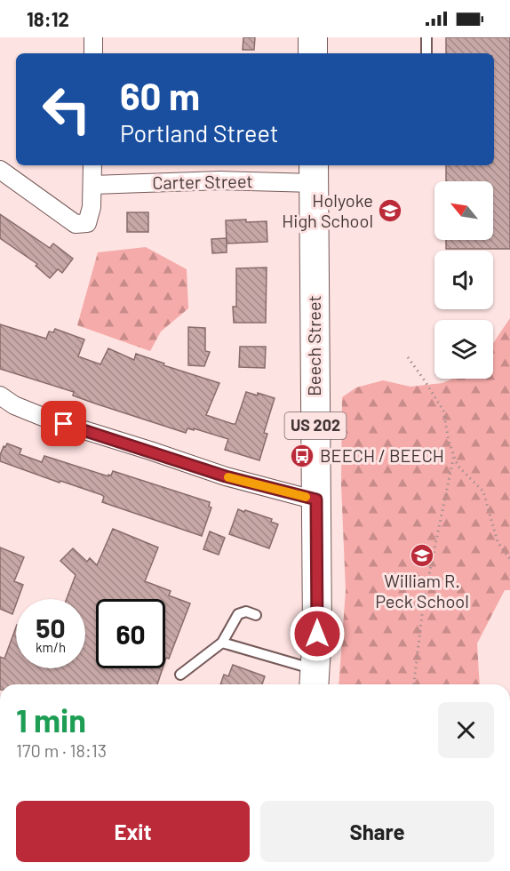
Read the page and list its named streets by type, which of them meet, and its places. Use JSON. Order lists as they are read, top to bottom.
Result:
{
  "streets": {
    "main road": ["Beech Street", "US 202"],
    "street": ["Carter Street"]
  },
  "crossings": [
    ["Carter Street", "Beech Street"]
  ],
  "places": {
    "school or university": ["Holyoke High School", "William R. Peck School"],
    "bus stop": ["BEECH / BEECH"]
  },
  "north": "top left",
  "page": {
    "status": "18:12",
    "turn": ["60 m", "Portland Street"],
    "speed": "50 km/h",
    "limit": "60",
    "heading": ["1 min", "170 m · 18:13"],
    "buttons": ["Exit", "Share"]
  }
}
